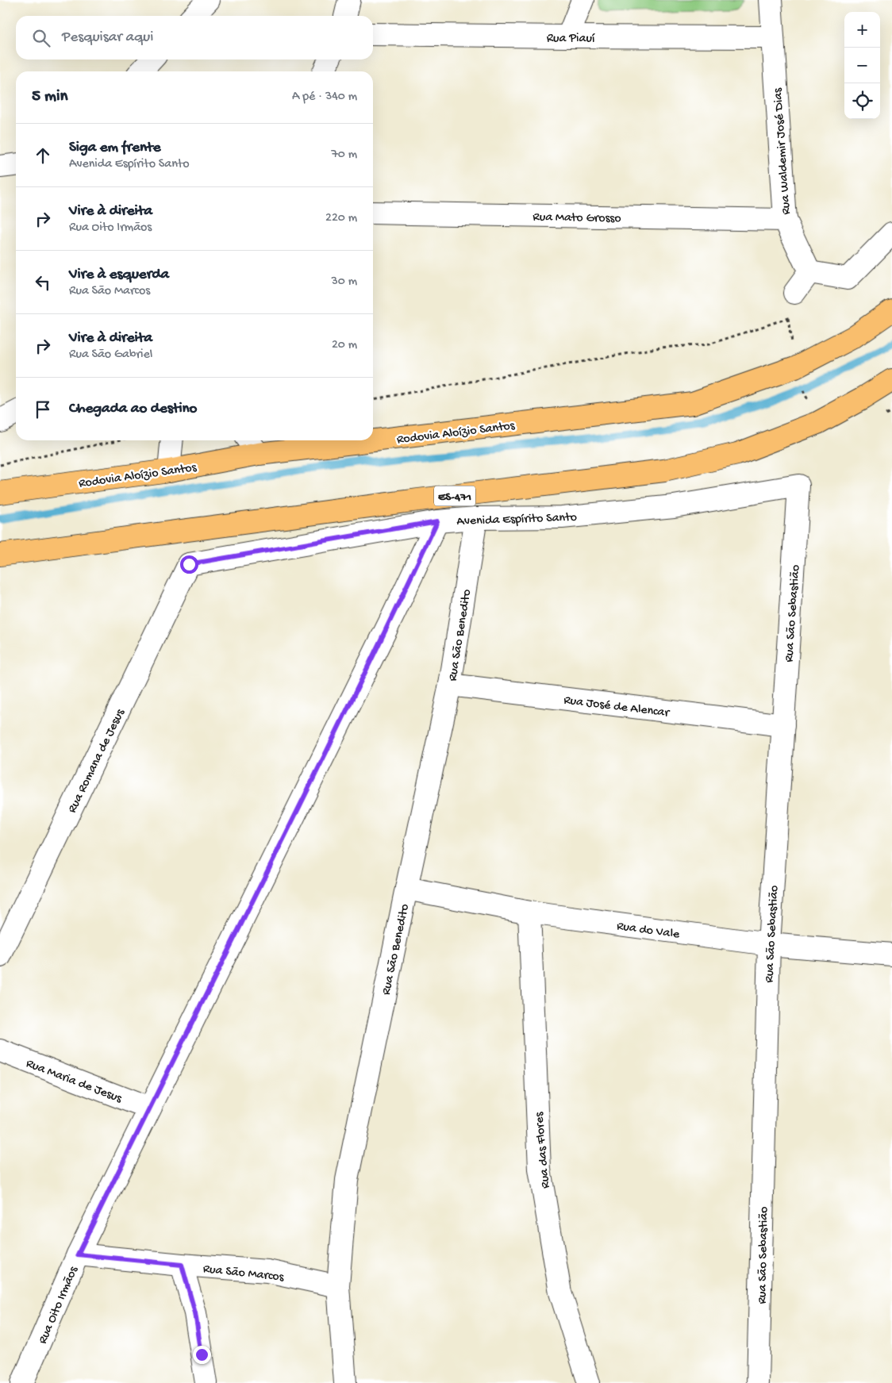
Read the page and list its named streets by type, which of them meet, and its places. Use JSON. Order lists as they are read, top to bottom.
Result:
{
  "streets": {
    "main road": ["Rodovia Aloízio Santos", "ES-471"],
    "street": [
      "Rua Piauí",
      "Rua Waldemir José Dias",
      "Rua Mato Grosso",
      "Avenida Espírito Santo",
      "Rua São Sebastião",
      "Rua São Benedito",
      "Rua José de Alencar",
      "Rua Romana de Jesus",
      "Rua do Vale",
      "Rua Maria de Jesus",
      "Rua das Flores",
      "Rua São Marcos",
      "Rua Oito Irmãos"
    ]
  },
  "crossings": [
    ["Rua Piauí", "Rua Waldemir José Dias"],
    ["Rua Waldemir José Dias", "Rua Mato Grosso"],
    ["Avenida Espírito Santo", "Rua São Sebastião"],
    ["Avenida Espírito Santo", "Rua São Benedito"],
    ["Avenida Espírito Santo", "Rua Romana de Jesus"],
    ["Avenida Espírito Santo", "Rua Oito Irmãos"],
    ["Rua São Sebastião", "Rua José de Alencar"],
    ["Rua São Sebastião", "Rua do Vale"],
    ["Rua São Benedito", "Rua José de Alencar"],
    ["Rua São Benedito", "Rua do Vale"],
    ["Rua São Benedito", "Rua São Marcos"],
    ["Rua do Vale", "Rua das Flores"],
    ["Rua Maria de Jesus", "Rua Oito Irmãos"],
    ["Rua São Marcos", "Rua Oito Irmãos"]
  ],
  "page": {
    "map_buttons": ["+", "−"],
    "search": "Pesquisar aqui",
    "heading": ["5 min", "A pé · 340 m"],
    "list": [
      ["Siga em frente", "Avenida Espírito Santo", "70 m"],
      ["Vire à direita", "Rua Oito Irmãos", "220 m"],
      ["Vire à esquerda", "Rua São Marcos", "30 m"],
      ["Vire à direita", "Rua São Gabriel", "20 m"],
      "Chegada ao destino"
    ]
  }
}
